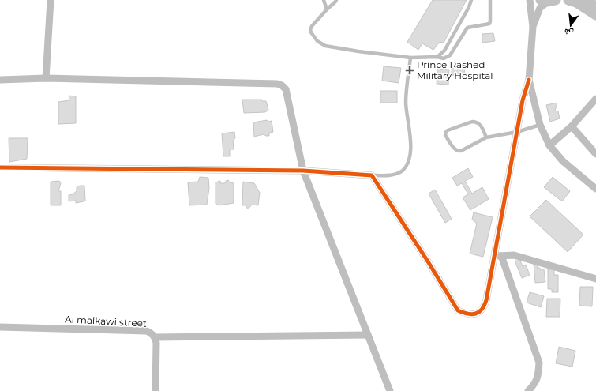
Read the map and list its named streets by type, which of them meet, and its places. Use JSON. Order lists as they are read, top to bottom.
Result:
{
  "streets": {
    "street": ["Al malkawi street"]
  },
  "places": {
    "health": ["Prince Rashed Military Hospital"]
  },
  "north": "bottom"
}
